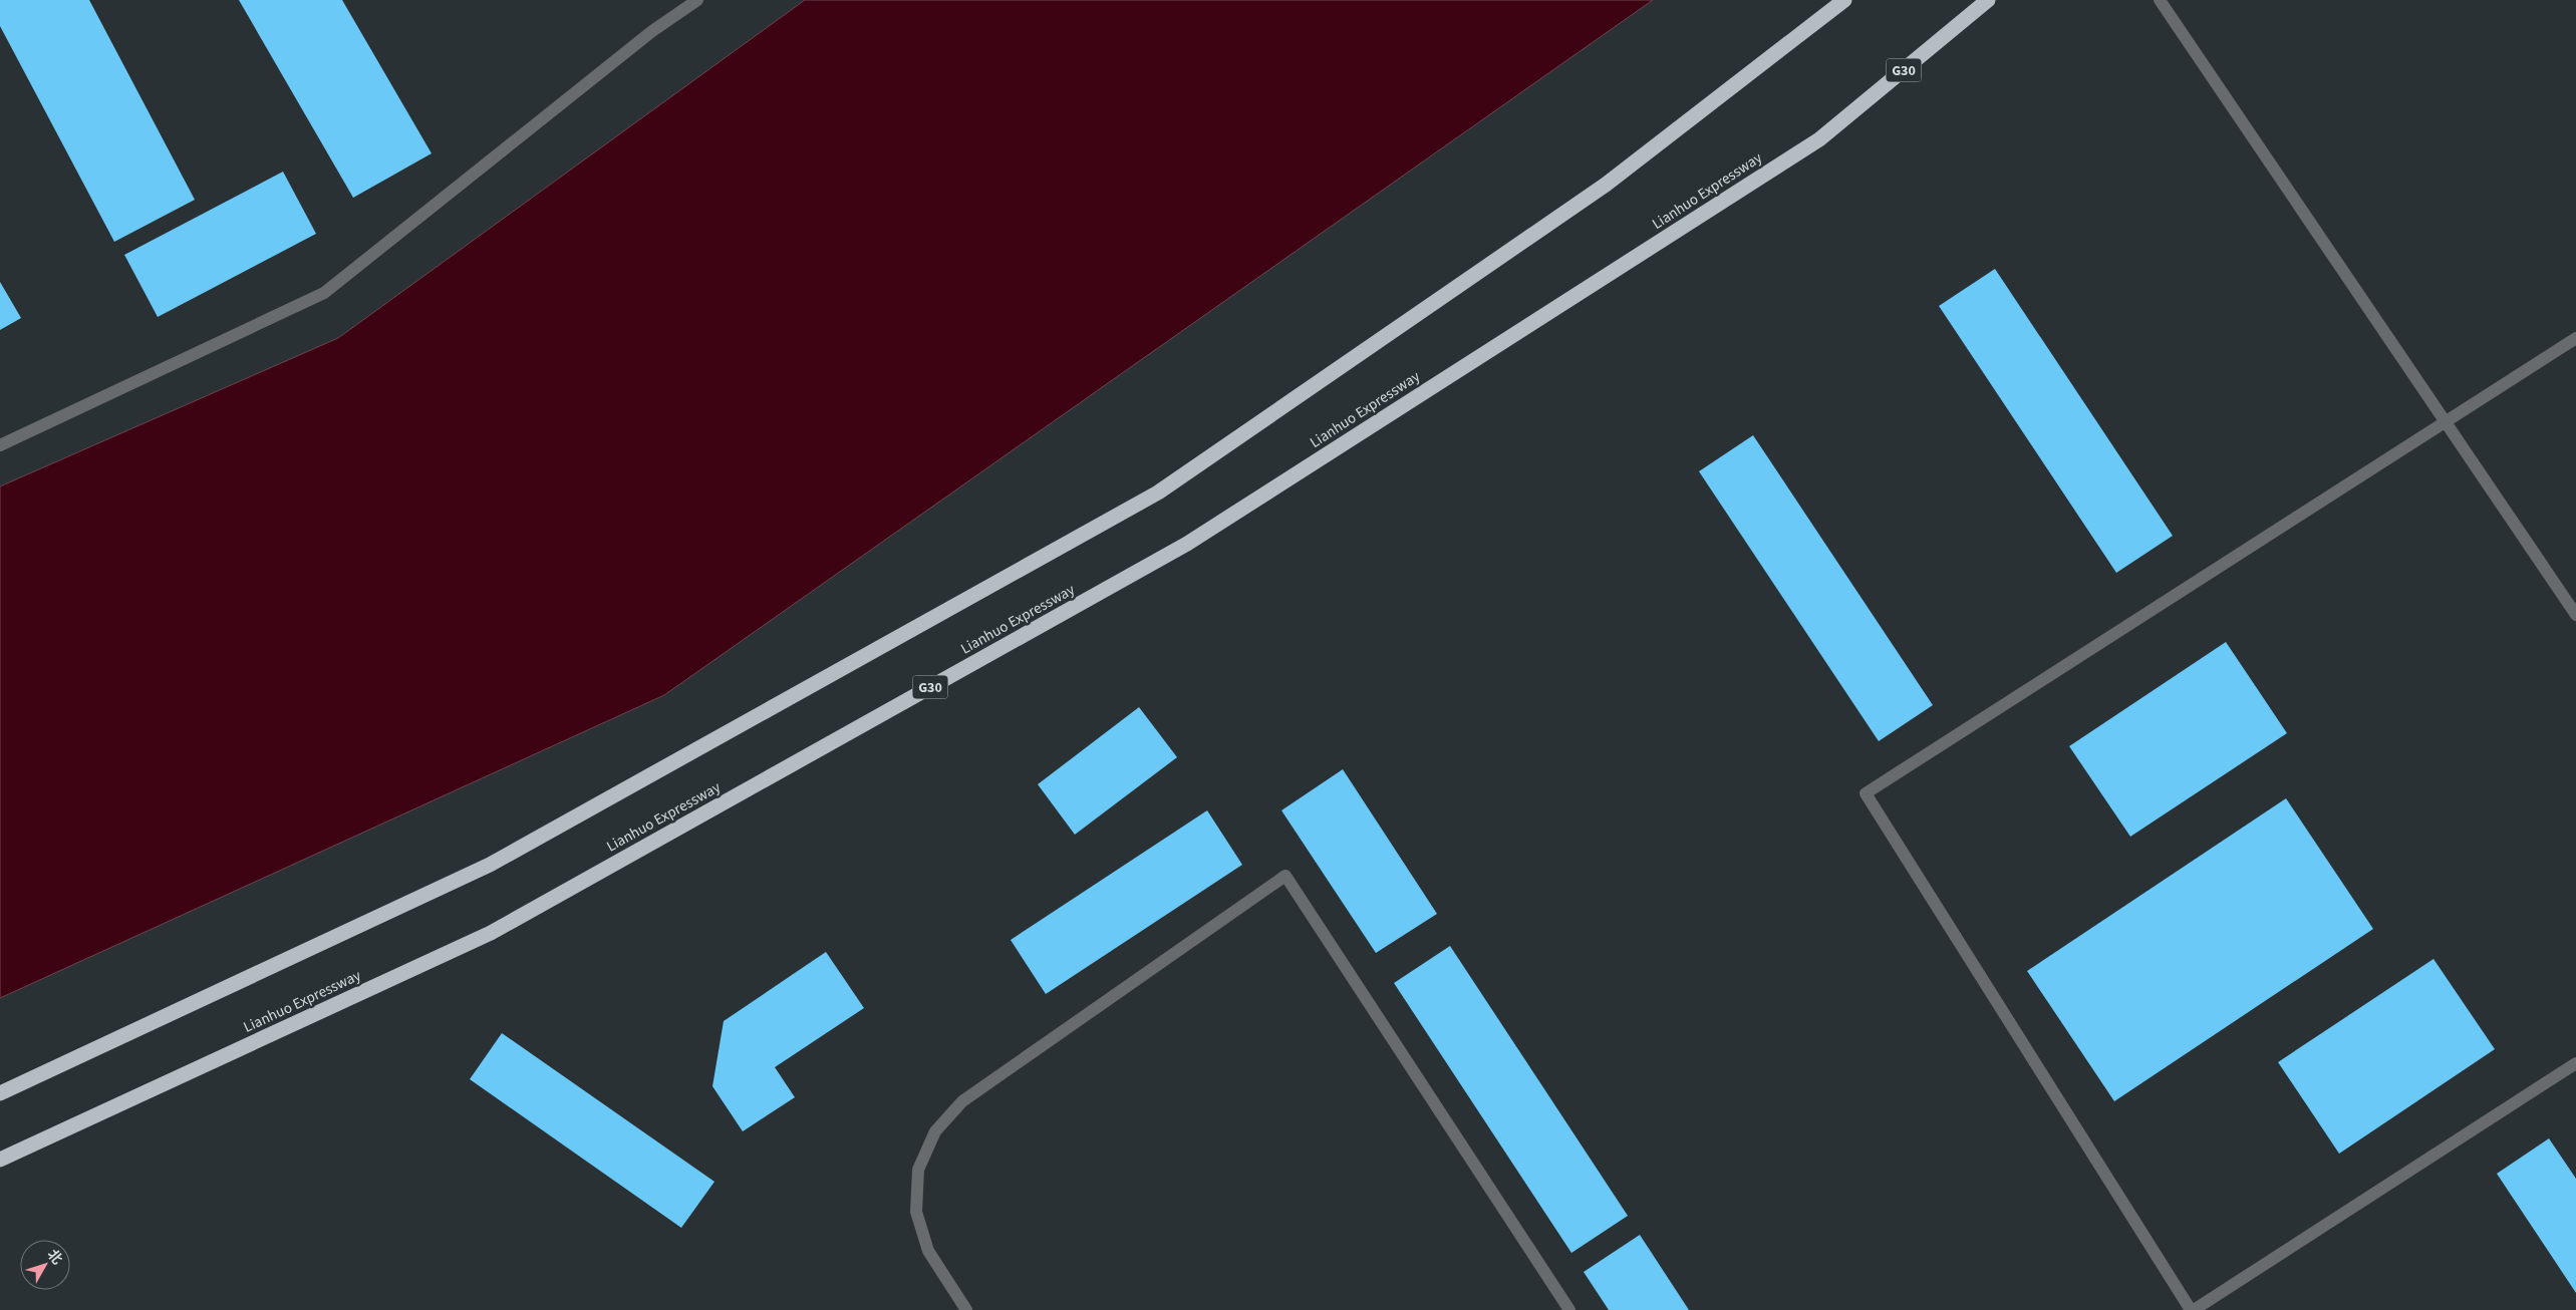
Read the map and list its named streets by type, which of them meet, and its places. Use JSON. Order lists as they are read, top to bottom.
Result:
{
  "streets": {
    "highway": ["G30", "Lianhuo Expressway"]
  },
  "north": "top right"
}
